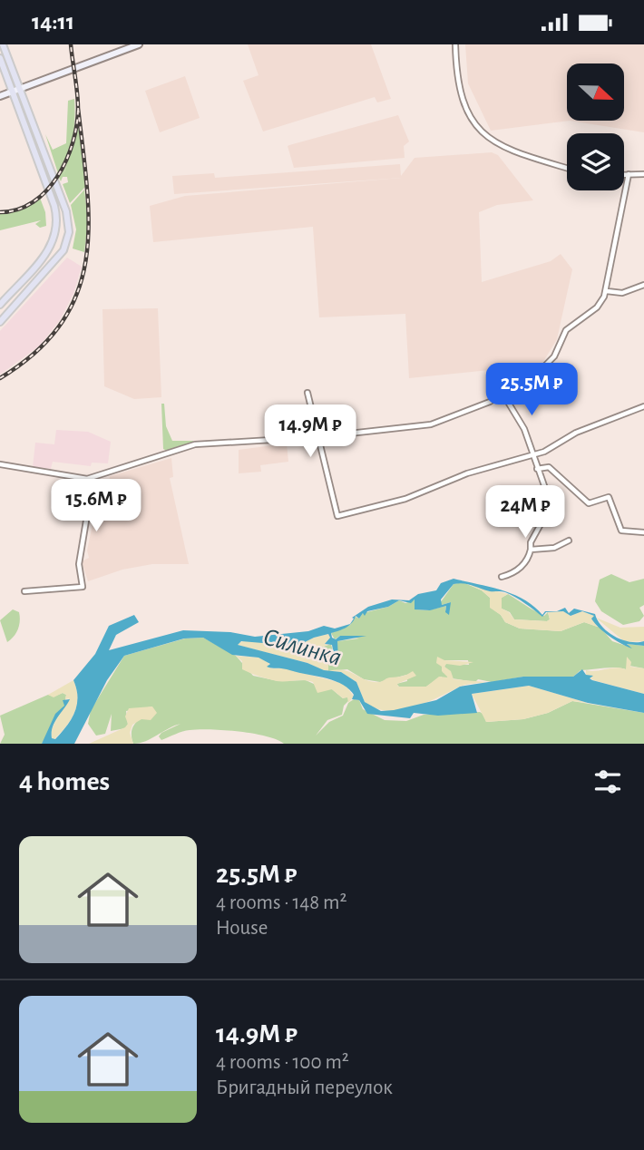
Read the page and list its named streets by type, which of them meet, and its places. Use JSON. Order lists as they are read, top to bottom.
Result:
{
  "water": ["Силинка"],
  "north": "right",
  "page": {
    "status": "14:11",
    "price": [
      "25.5M ₽",
      "14.9M ₽",
      "15.6M ₽",
      "24M ₽"
    ],
    "heading": "4 homes",
    "list": [
      {
        "name": "25.5M ₽",
        "note": "4 rooms · 148 m² · House"
      },
      {
        "name": "14.9M ₽",
        "note": "4 rooms · 100 m² · Бригадный переулок"
      }
    ]
  }
}
